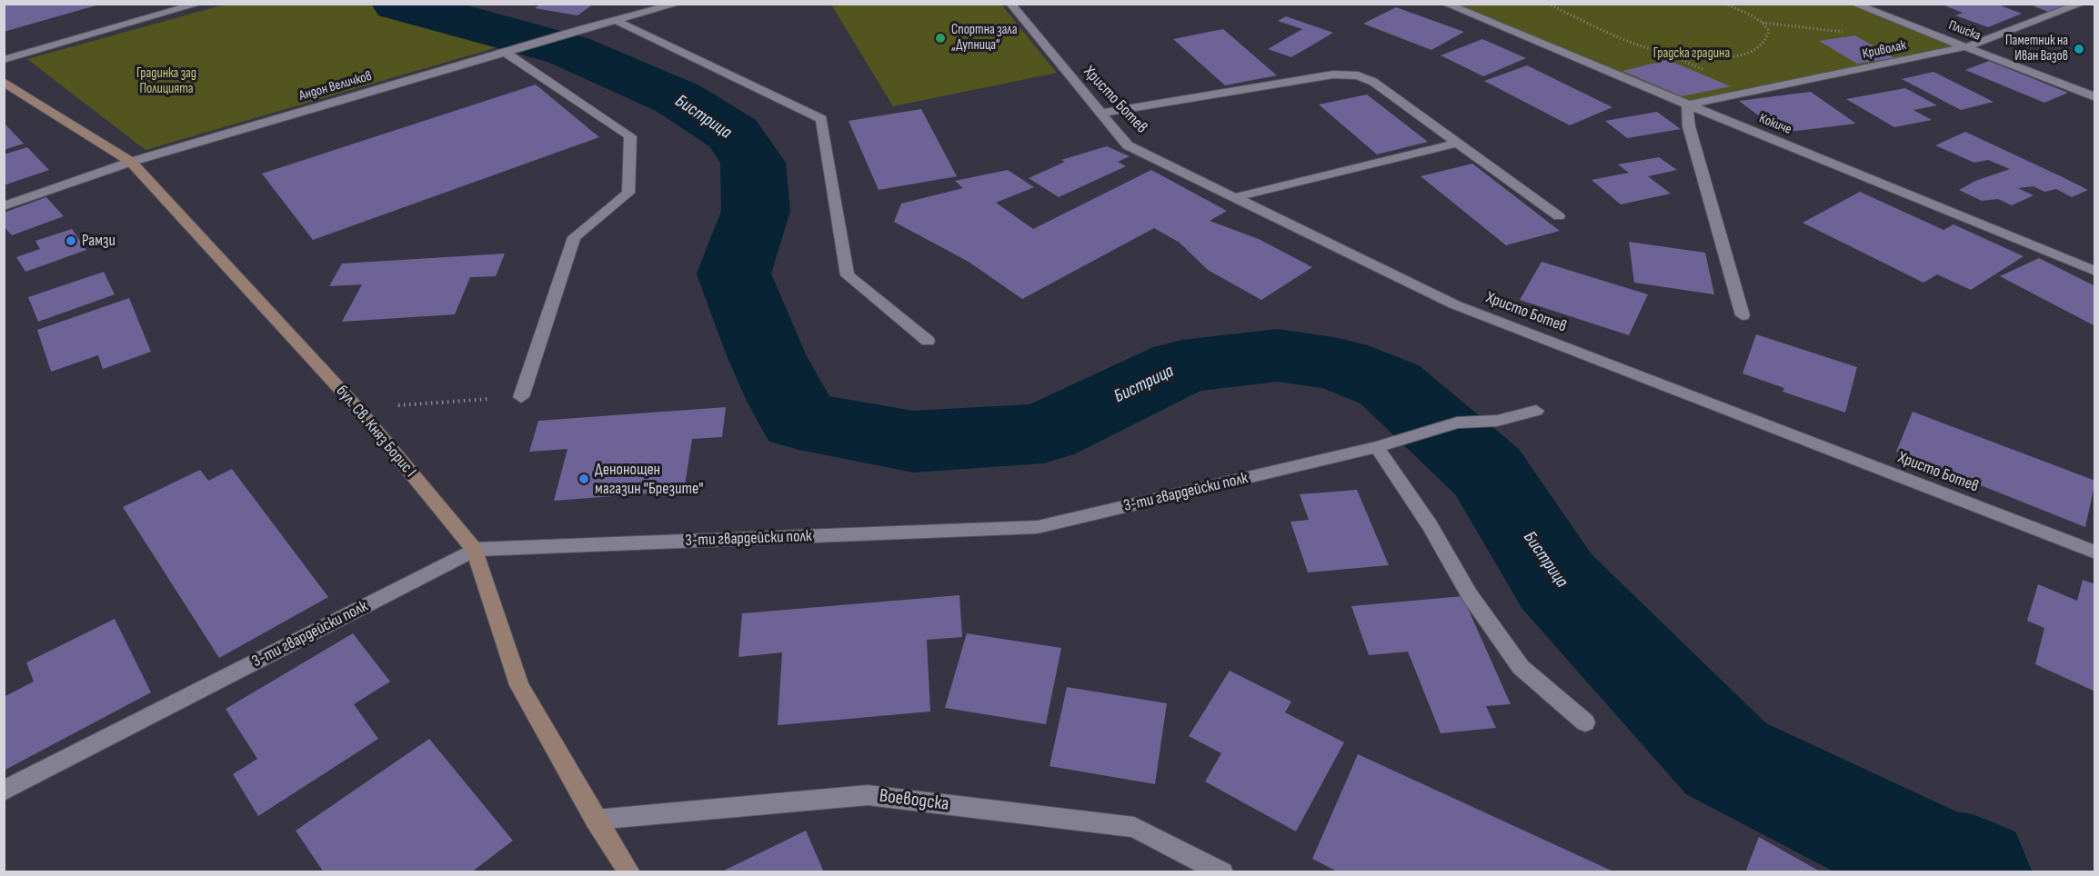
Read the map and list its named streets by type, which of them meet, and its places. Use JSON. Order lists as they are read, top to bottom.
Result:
{
  "streets": {
    "street": [
      "Плиска",
      "Криволак",
      "Андон Величков",
      "Христо Ботев",
      "Кокиче",
      "бул. Св. Княз Борис I",
      "3-ти гвардейски полк",
      "Воеводска"
    ]
  },
  "crossings": [
    ["Плиска", "Криволак"],
    ["Криволак", "Кокиче"],
    ["Андон Величков", "бул. Св. Княз Борис I"],
    ["бул. Св. Княз Борис I", "3-ти гвардейски полк"],
    ["бул. Св. Княз Борис I", "Воеводска"]
  ],
  "water": ["Бистрица"],
  "parks": ["Градска градина", "Градинка зад Полицията"],
  "places": [
    "Спортна зала „Дупница“",
    "Паметник на Иван Вазов",
    "Рамзи",
    "Денонощен магазин \"Брезите\""
  ]
}
